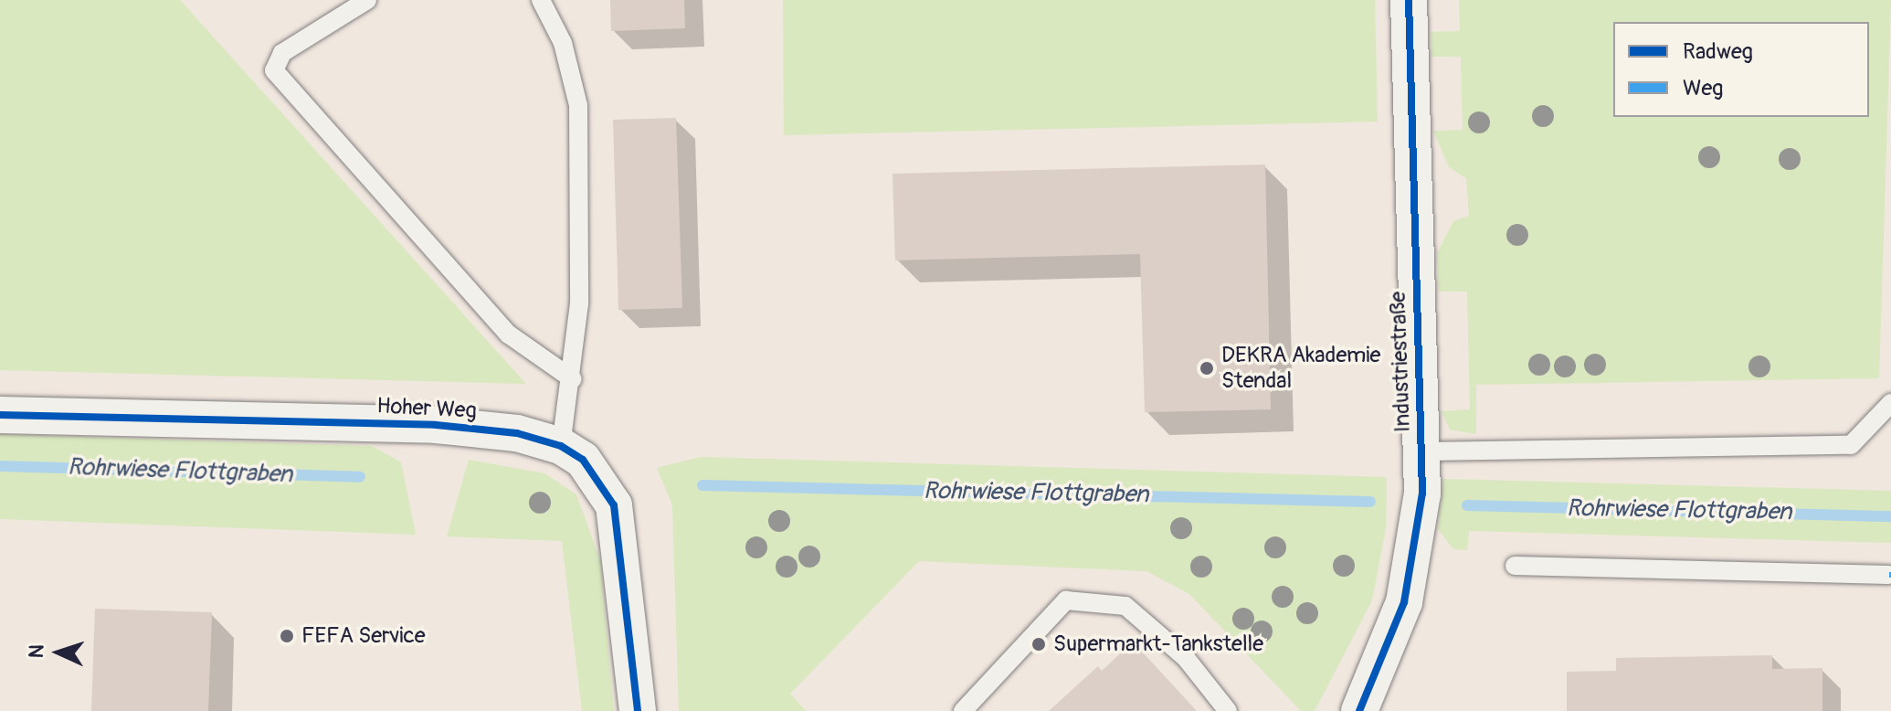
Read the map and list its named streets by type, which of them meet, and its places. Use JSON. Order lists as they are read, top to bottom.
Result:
{
  "streets": {
    "street": ["Industriestraße", "Hoher Weg"]
  },
  "water": ["Rohrwiese Flottgraben"],
  "places": ["DEKRA Akademie Stendal", "FEFA Service", "Supermarkt-Tankstelle"],
  "legend": ["Radweg", "Weg"],
  "north": "left"
}
